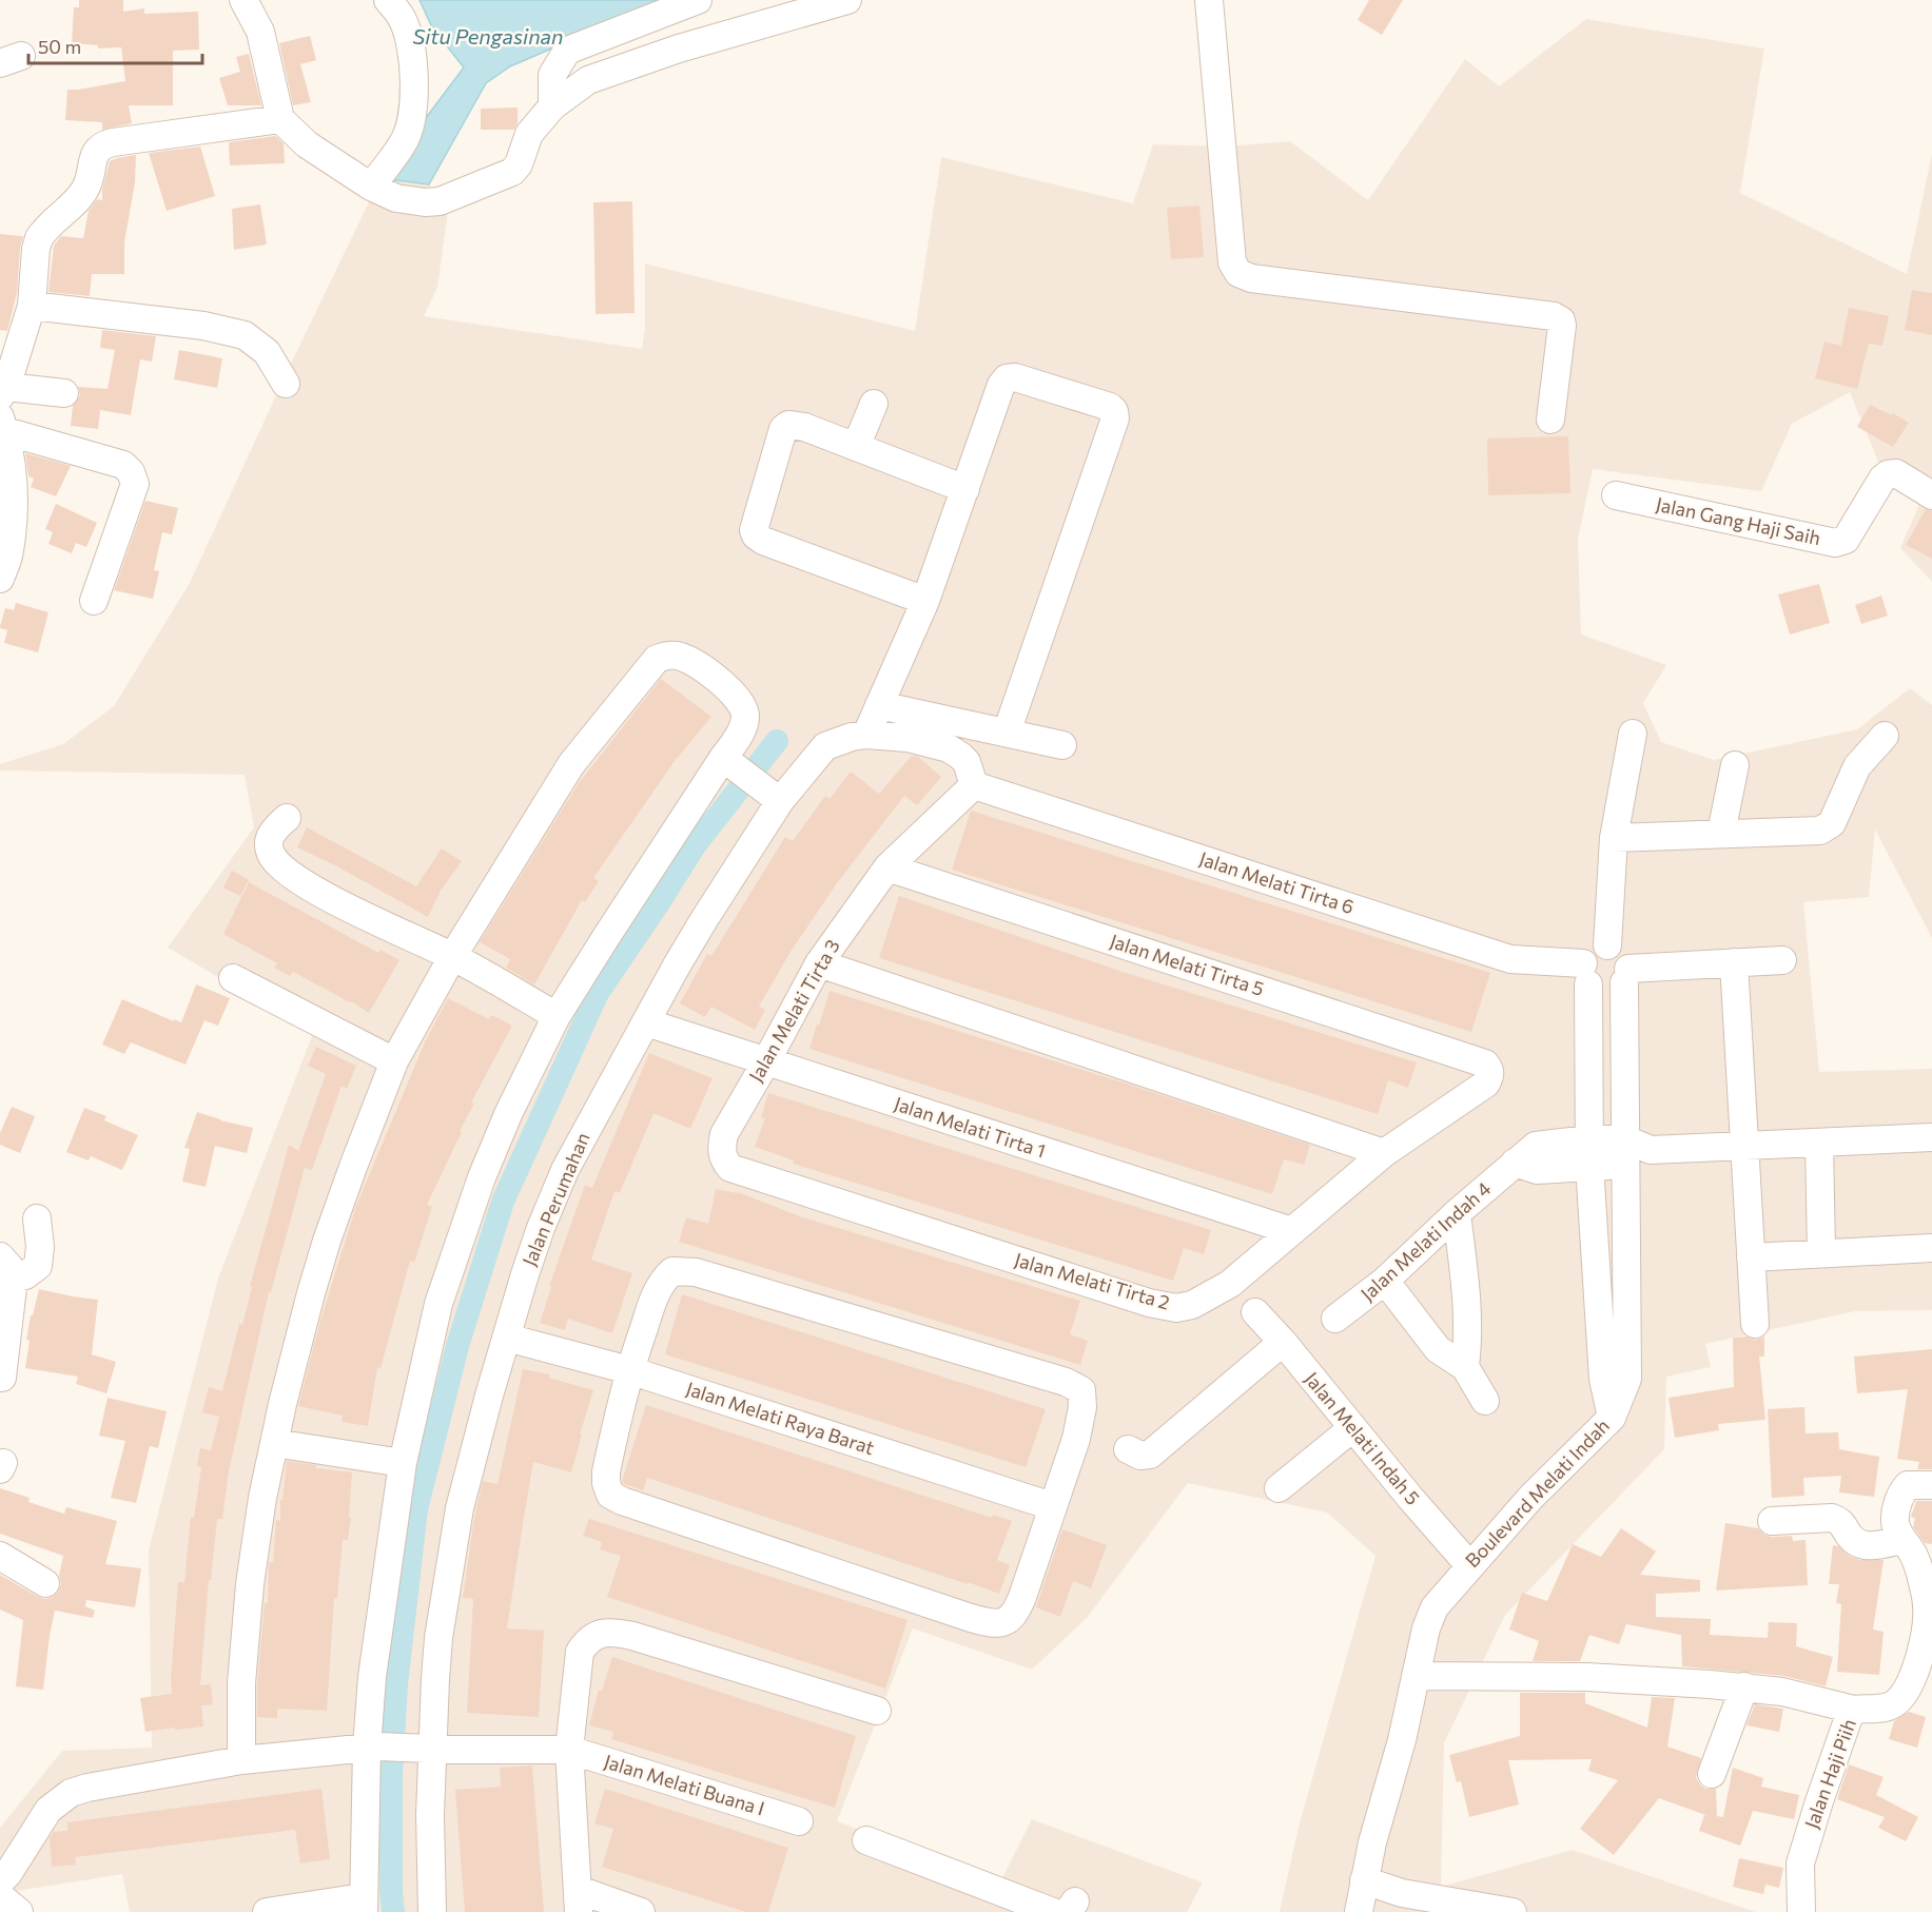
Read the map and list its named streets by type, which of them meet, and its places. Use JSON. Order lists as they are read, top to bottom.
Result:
{
  "streets": {
    "street": [
      "Jalan Gang Haji Saih",
      "Jalan Melati Tirta 6",
      "Jalan Melati Tirta 5",
      "Jalan Melati Tirta 3",
      "Jalan Melati Tirta 1",
      "Jalan Perumahan",
      "Jalan Melati Indah 4",
      "Jalan Melati Tirta 2",
      "Jalan Melati Raya Barat",
      "Jalan Melati Indah 5",
      "Boulevard Melati Indah",
      "Jalan Haji Piih",
      "Jalan Melati Buana I"
    ]
  },
  "crossings": [
    ["Jalan Melati Tirta 6", "Jalan Melati Tirta 3"],
    ["Jalan Melati Tirta 6", "Boulevard Melati Indah"],
    ["Jalan Melati Tirta 5", "Jalan Melati Tirta 3"],
    ["Jalan Melati Tirta 5", "Jalan Melati Tirta 2"],
    ["Jalan Melati Tirta 3", "Jalan Melati Tirta 1"],
    ["Jalan Melati Tirta 3", "Jalan Melati Tirta 2"],
    ["Jalan Melati Tirta 1", "Jalan Perumahan"],
    ["Jalan Melati Tirta 1", "Jalan Melati Tirta 2"],
    ["Jalan Perumahan", "Jalan Melati Raya Barat"],
    ["Jalan Perumahan", "Jalan Melati Buana I"],
    ["Jalan Melati Indah 4", "Boulevard Melati Indah"],
    ["Jalan Melati Indah 5", "Boulevard Melati Indah"]
  ],
  "water": ["Situ Pengasinan"],
  "scale_bar": "50 m"
}
